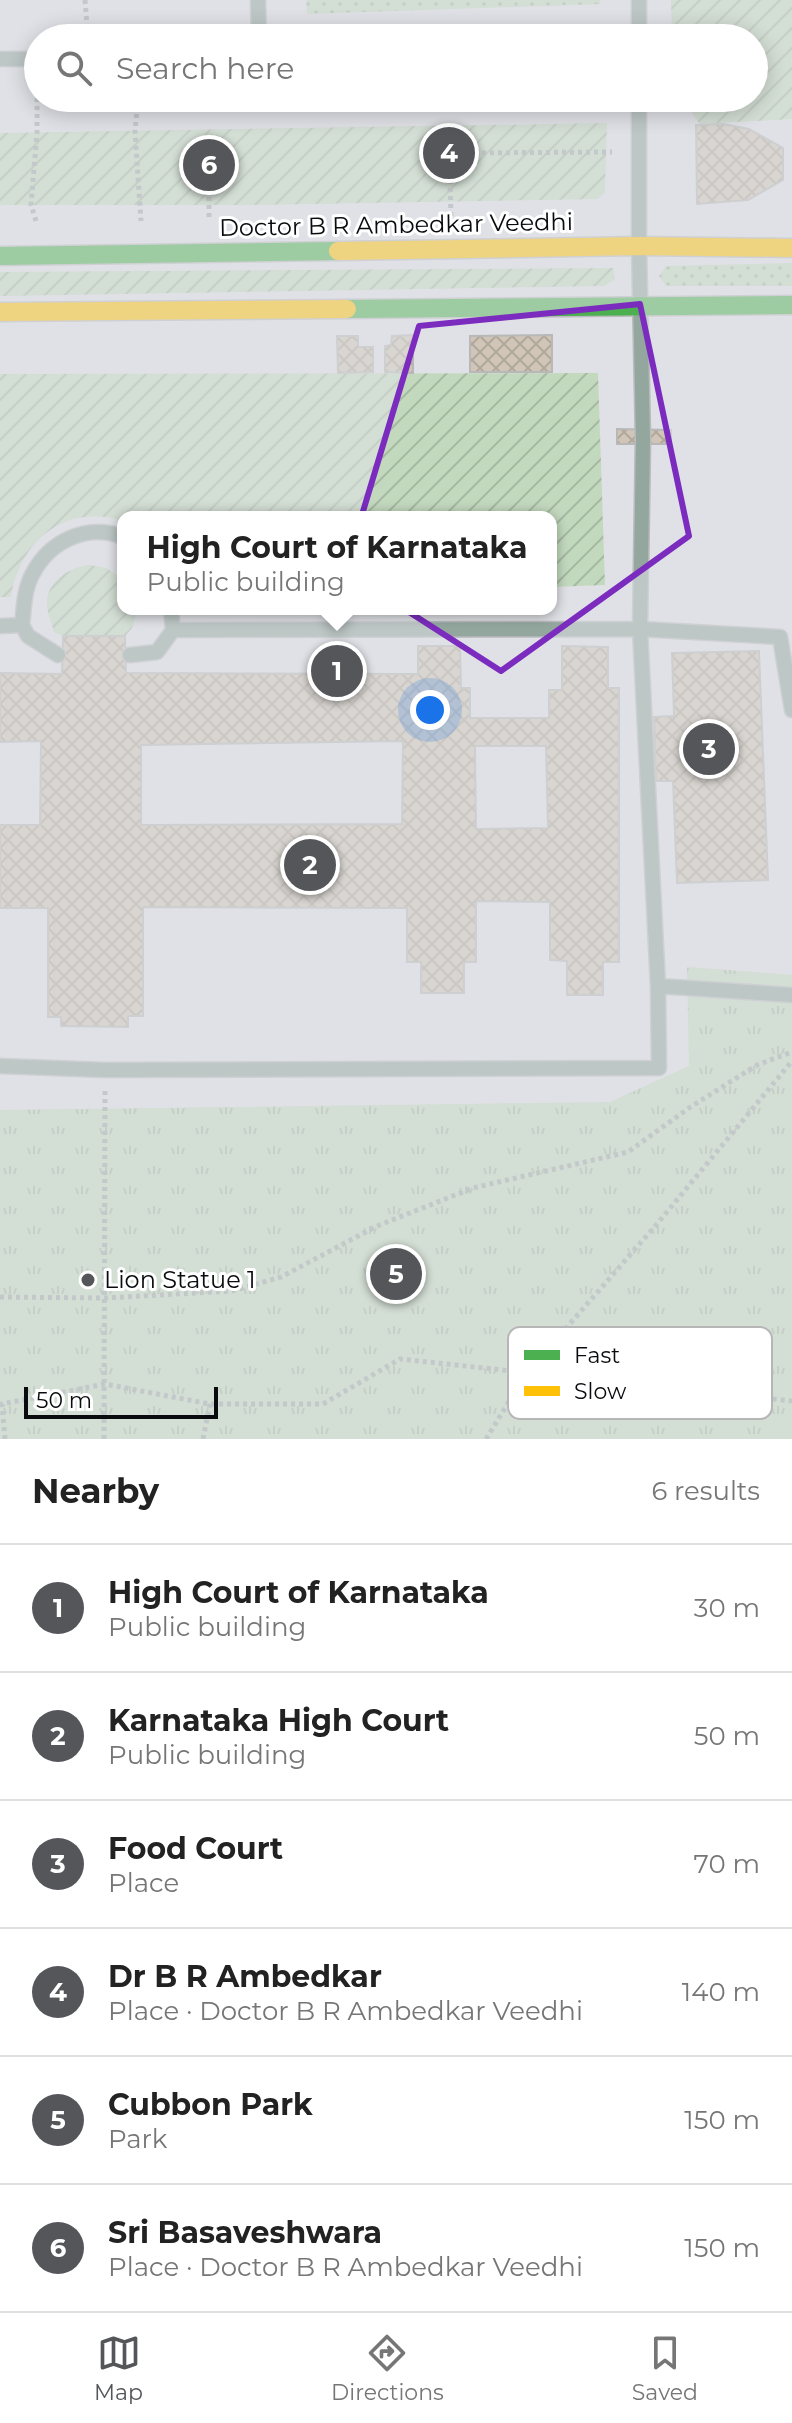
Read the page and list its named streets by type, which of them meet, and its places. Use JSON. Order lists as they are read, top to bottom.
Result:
{
  "streets": {
    "main road": ["Doctor B R Ambedkar Veedhi"]
  },
  "places": ["Lion Statue 1"],
  "legend": ["Fast", "Slow"],
  "scale_bar": "50 m",
  "page": {
    "search": "Search here",
    "pins": [
      "4",
      "6",
      "1",
      "3",
      "2",
      "5"
    ],
    "popup": ["High Court of Karnataka", "Public building"],
    "scale": "50 m",
    "heading": ["Nearby", "6 results"],
    "list": [
      {
        "mark": "1",
        "name": "High Court of Karnataka",
        "note": "Public building",
        "value": "30 m"
      },
      {
        "mark": "2",
        "name": "Karnataka High Court",
        "note": "Public building",
        "value": "50 m"
      },
      {
        "mark": "3",
        "name": "Food Court",
        "note": "Place",
        "value": "70 m"
      },
      {
        "mark": "4",
        "name": "Dr B R Ambedkar",
        "note": "Place · Doctor B R Ambedkar Veedhi",
        "value": "140 m"
      },
      {
        "mark": "5",
        "name": "Cubbon Park",
        "note": "Park",
        "value": "150 m"
      },
      {
        "mark": "6",
        "name": "Sri Basaveshwara",
        "note": "Place · Doctor B R Ambedkar Veedhi",
        "value": "150 m"
      }
    ],
    "nav": ["Map", "Directions", "Saved"]
  }
}
